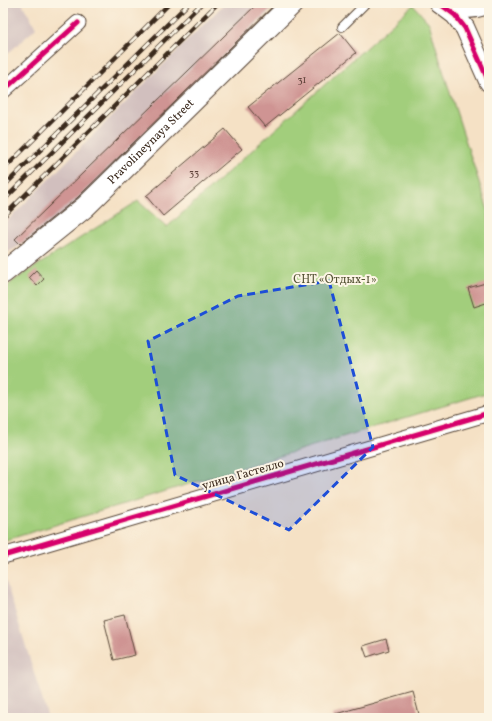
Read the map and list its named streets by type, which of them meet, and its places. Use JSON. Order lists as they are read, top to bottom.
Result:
{
  "streets": {
    "main road": ["Pravolineynaya Street"],
    "street": ["улица Гастелло"]
  },
  "parks": ["СНТ «Отдых-1»"],
  "house_numbers": ["31", "33"]
}
